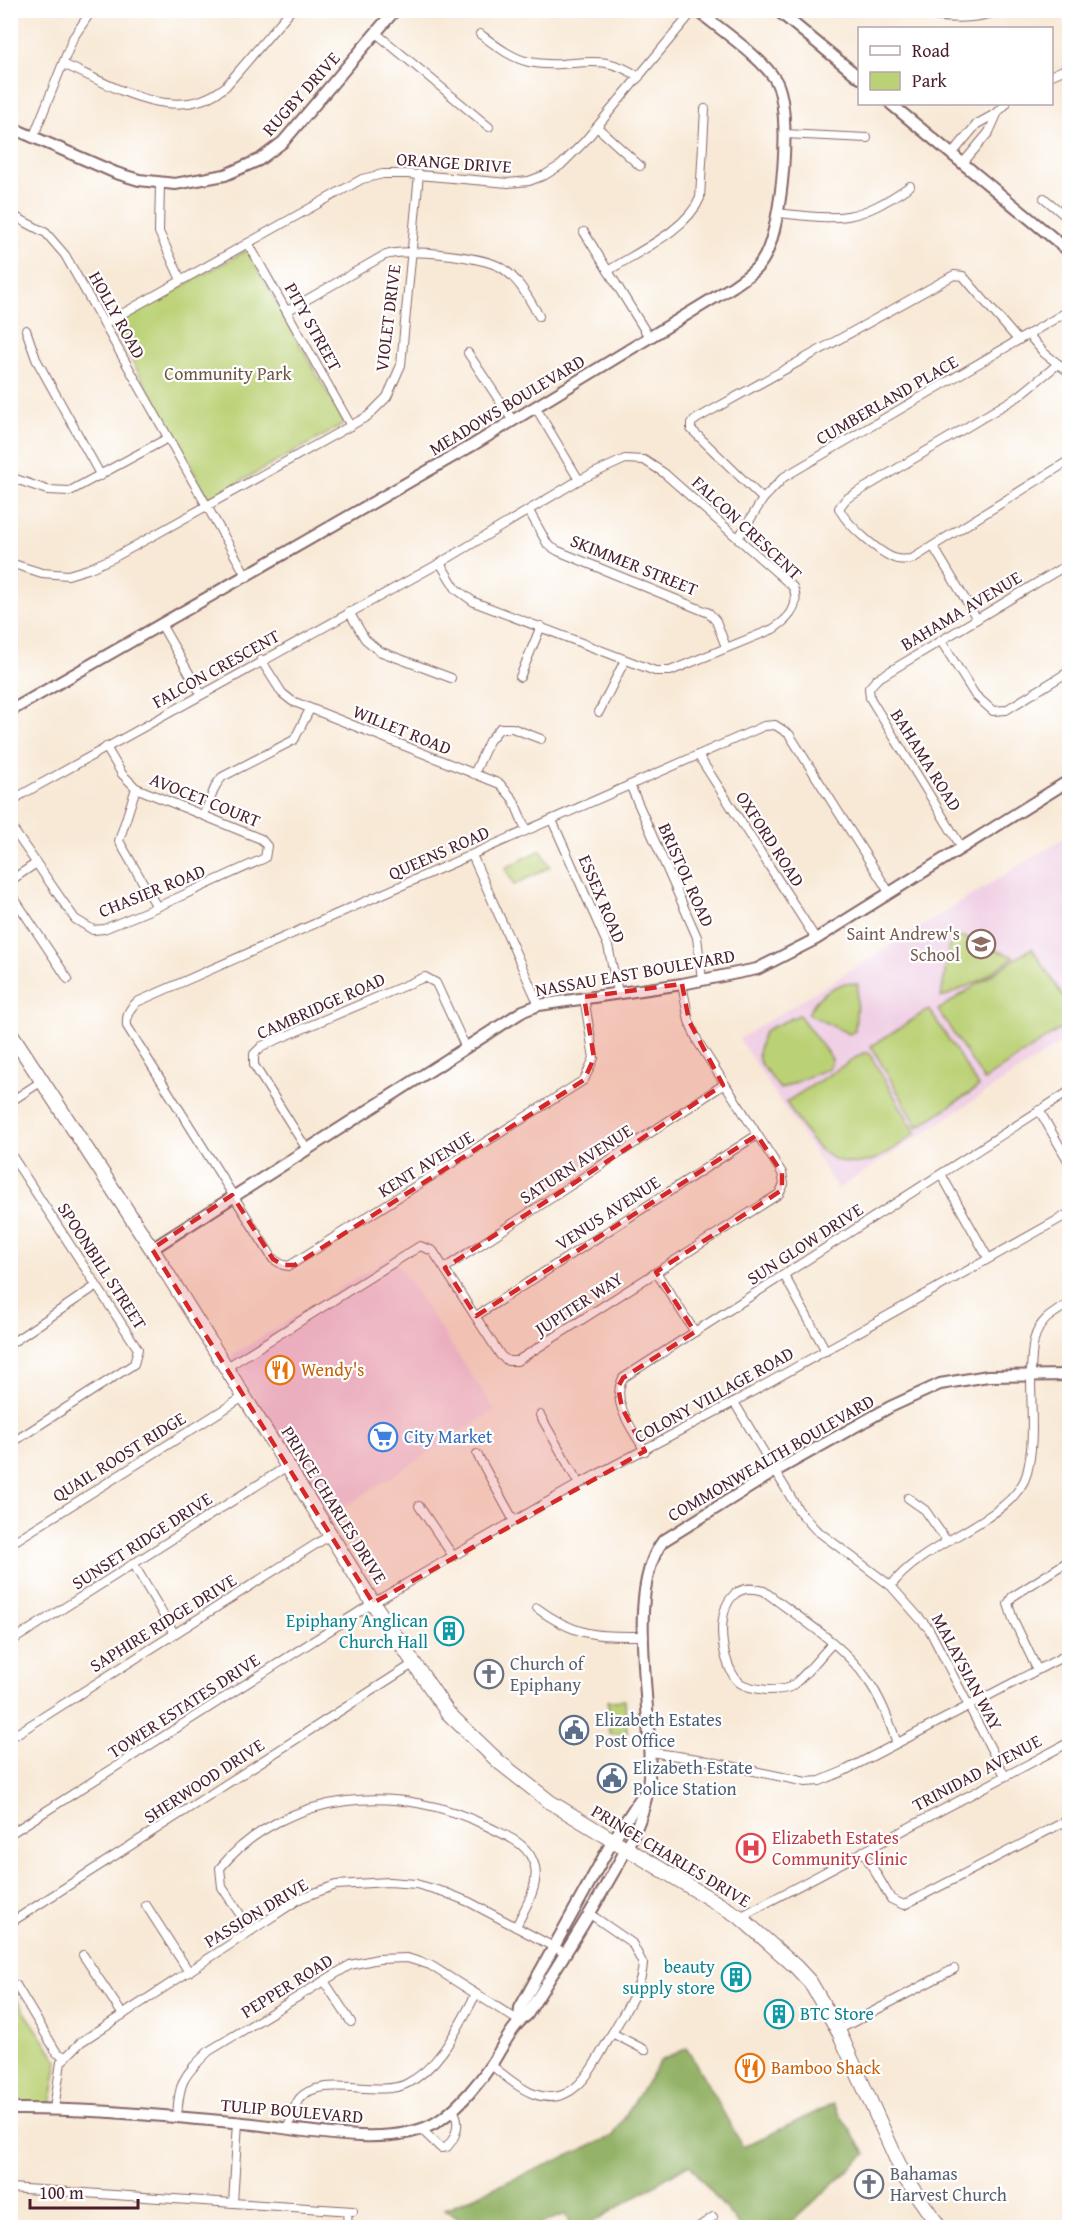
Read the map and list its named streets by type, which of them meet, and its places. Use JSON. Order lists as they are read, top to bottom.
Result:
{
  "streets": {
    "highway": ["PRINCE CHARLES DRIVE"],
    "street": [
      "RUGBY DRIVE",
      "ORANGE DRIVE",
      "HOLLY ROAD",
      "VIOLET DRIVE",
      "PITY STREET",
      "CUMBERLAND PLACE",
      "MEADOWS BOULEVARD",
      "FALCON CRESCENT",
      "SKIMMER STREET",
      "BAHAMA AVENUE",
      "WILLET ROAD",
      "BAHAMA ROAD",
      "AVOCET COURT",
      "OXFORD ROAD",
      "QUEENS ROAD",
      "BRISTOL ROAD",
      "CHASIER ROAD",
      "ESSEX ROAD",
      "NASSAU EAST BOULEVARD",
      "CAMBRIDGE ROAD",
      "KENT AVENUE",
      "SATURN AVENUE",
      "VENUS AVENUE",
      "SUN GLOW DRIVE",
      "SPOONBILL STREET",
      "JUPITER WAY",
      "COLONY VILLAGE ROAD",
      "QUAIL ROOST RIDGE",
      "COMMONWEALTH BOULEVARD",
      "SUNSET RIDGE DRIVE",
      "SAPHIRE RIDGE DRIVE",
      "MALAYSIAN WAY",
      "TOWER ESTATES DRIVE",
      "TRINIDAD AVENUE",
      "SHERWOOD DRIVE",
      "PASSION DRIVE",
      "PEPPER ROAD",
      "TULIP BOULEVARD"
    ]
  },
  "crossings": [
    ["ORANGE DRIVE", "HOLLY ROAD"],
    ["ORANGE DRIVE", "VIOLET DRIVE"],
    ["ORANGE DRIVE", "PITY STREET"],
    ["ORANGE DRIVE", "MEADOWS BOULEVARD"],
    ["HOLLY ROAD", "VIOLET DRIVE"],
    ["HOLLY ROAD", "MEADOWS BOULEVARD"],
    ["VIOLET DRIVE", "PITY STREET"],
    ["CUMBERLAND PLACE", "FALCON CRESCENT"],
    ["FALCON CRESCENT", "SKIMMER STREET"],
    ["FALCON CRESCENT", "WILLET ROAD"],
    ["FALCON CRESCENT", "AVOCET COURT"],
    ["BAHAMA AVENUE", "BAHAMA ROAD"],
    ["WILLET ROAD", "QUEENS ROAD"],
    ["BAHAMA ROAD", "NASSAU EAST BOULEVARD"],
    ["AVOCET COURT", "CHASIER ROAD"],
    ["OXFORD ROAD", "QUEENS ROAD"],
    ["OXFORD ROAD", "NASSAU EAST BOULEVARD"],
    ["QUEENS ROAD", "BRISTOL ROAD"],
    ["QUEENS ROAD", "ESSEX ROAD"],
    ["QUEENS ROAD", "NASSAU EAST BOULEVARD"],
    ["QUEENS ROAD", "KENT AVENUE"],
    ["BRISTOL ROAD", "NASSAU EAST BOULEVARD"],
    ["ESSEX ROAD", "NASSAU EAST BOULEVARD"],
    ["NASSAU EAST BOULEVARD", "CAMBRIDGE ROAD"],
    ["NASSAU EAST BOULEVARD", "KENT AVENUE"],
    ["NASSAU EAST BOULEVARD", "JUPITER WAY"],
    ["NASSAU EAST BOULEVARD", "PRINCE CHARLES DRIVE"],
    ["SATURN AVENUE", "JUPITER WAY"],
    ["VENUS AVENUE", "JUPITER WAY"],
    ["SUN GLOW DRIVE", "COLONY VILLAGE ROAD"],
    ["JUPITER WAY", "PRINCE CHARLES DRIVE"],
    ["COLONY VILLAGE ROAD", "PRINCE CHARLES DRIVE"],
    ["COLONY VILLAGE ROAD", "MALAYSIAN WAY"],
    ["COLONY VILLAGE ROAD", "TOWER ESTATES DRIVE"],
    ["QUAIL ROOST RIDGE", "PRINCE CHARLES DRIVE"],
    ["COMMONWEALTH BOULEVARD", "PRINCE CHARLES DRIVE"],
    ["COMMONWEALTH BOULEVARD", "MALAYSIAN WAY"],
    ["COMMONWEALTH BOULEVARD", "TULIP BOULEVARD"],
    ["PRINCE CHARLES DRIVE", "SUNSET RIDGE DRIVE"],
    ["PRINCE CHARLES DRIVE", "SAPHIRE RIDGE DRIVE"],
    ["PRINCE CHARLES DRIVE", "TOWER ESTATES DRIVE"],
    ["PRINCE CHARLES DRIVE", "TRINIDAD AVENUE"],
    ["PRINCE CHARLES DRIVE", "SHERWOOD DRIVE"],
    ["PRINCE CHARLES DRIVE", "TULIP BOULEVARD"],
    ["MALAYSIAN WAY", "TRINIDAD AVENUE"],
    ["PASSION DRIVE", "TULIP BOULEVARD"],
    ["PEPPER ROAD", "TULIP BOULEVARD"]
  ],
  "parks": ["Community Park"],
  "places": {
    "school or university": ["Saint Andrew's School"],
    "restaurant": ["Wendy's", "Bamboo Shack"],
    "supermarket": ["City Market"],
    "building": ["Epiphany Anglican Church Hall", "beauty supply store", "BTC Store"],
    "church": ["Church of Epiphany", "Bahamas Harvest Church"],
    "public building": ["Elizabeth Estates Post Office", "Elizabeth Estate Police Station"],
    "hospital": ["Elizabeth Estates Community Clinic"]
  },
  "legend": ["Road", "Park"],
  "scale_bar": "100 m"
}
